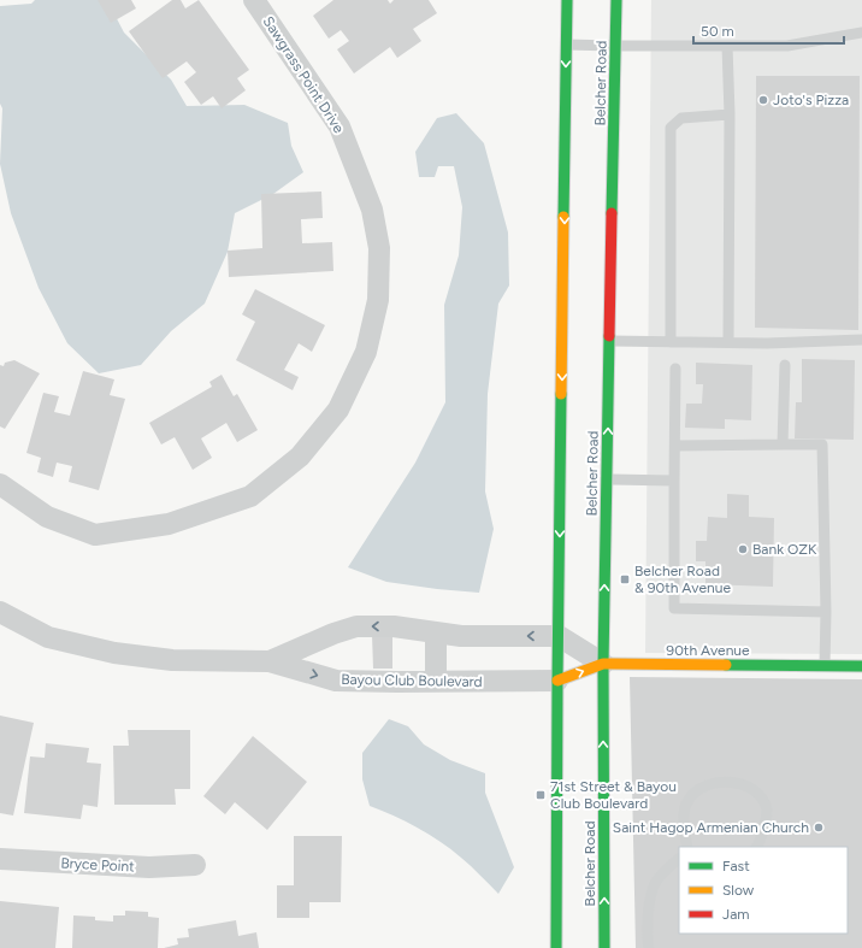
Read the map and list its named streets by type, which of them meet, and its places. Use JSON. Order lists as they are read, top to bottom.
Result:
{
  "streets": {
    "main road": ["Belcher Road", "90th Avenue"],
    "street": ["Sawgrass Point Drive", "Bayou Club Boulevard", "Bryce Point"]
  },
  "crossings": [
    ["Belcher Road", "90th Avenue"],
    ["90th Avenue", "Bayou Club Boulevard"]
  ],
  "places": {
    "other": ["Joto's Pizza", "Bank OZK", "Saint Hagop Armenian Church"],
    "transit": ["Belcher Road & 90th Avenue", "71st Street & Bayou Club Boulevard"]
  },
  "legend": ["Fast", "Slow", "Jam"],
  "scale_bar": "50 m"
}
